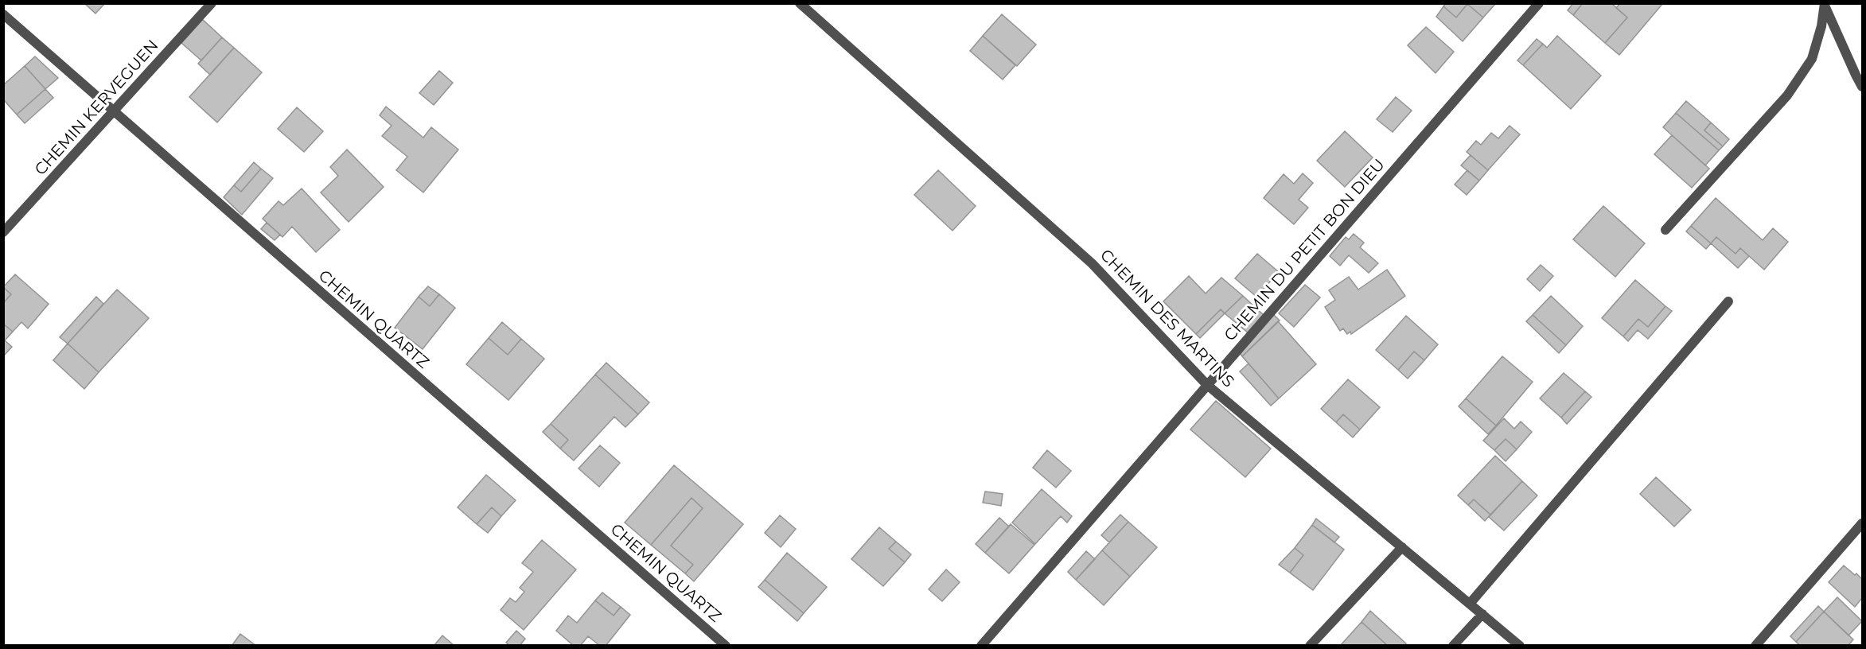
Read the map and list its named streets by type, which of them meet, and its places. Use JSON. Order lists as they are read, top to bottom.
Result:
{
  "streets": {
    "street": [
      "CHEMIN KERVEGUEN",
      "CHEMIN DU PETIT BON DIEU",
      "CHEMIN DES MARTINS",
      "CHEMIN QUARTZ"
    ]
  },
  "crossings": [
    ["CHEMIN KERVEGUEN", "CHEMIN QUARTZ"],
    ["CHEMIN DU PETIT BON DIEU", "CHEMIN DES MARTINS"]
  ]
}
